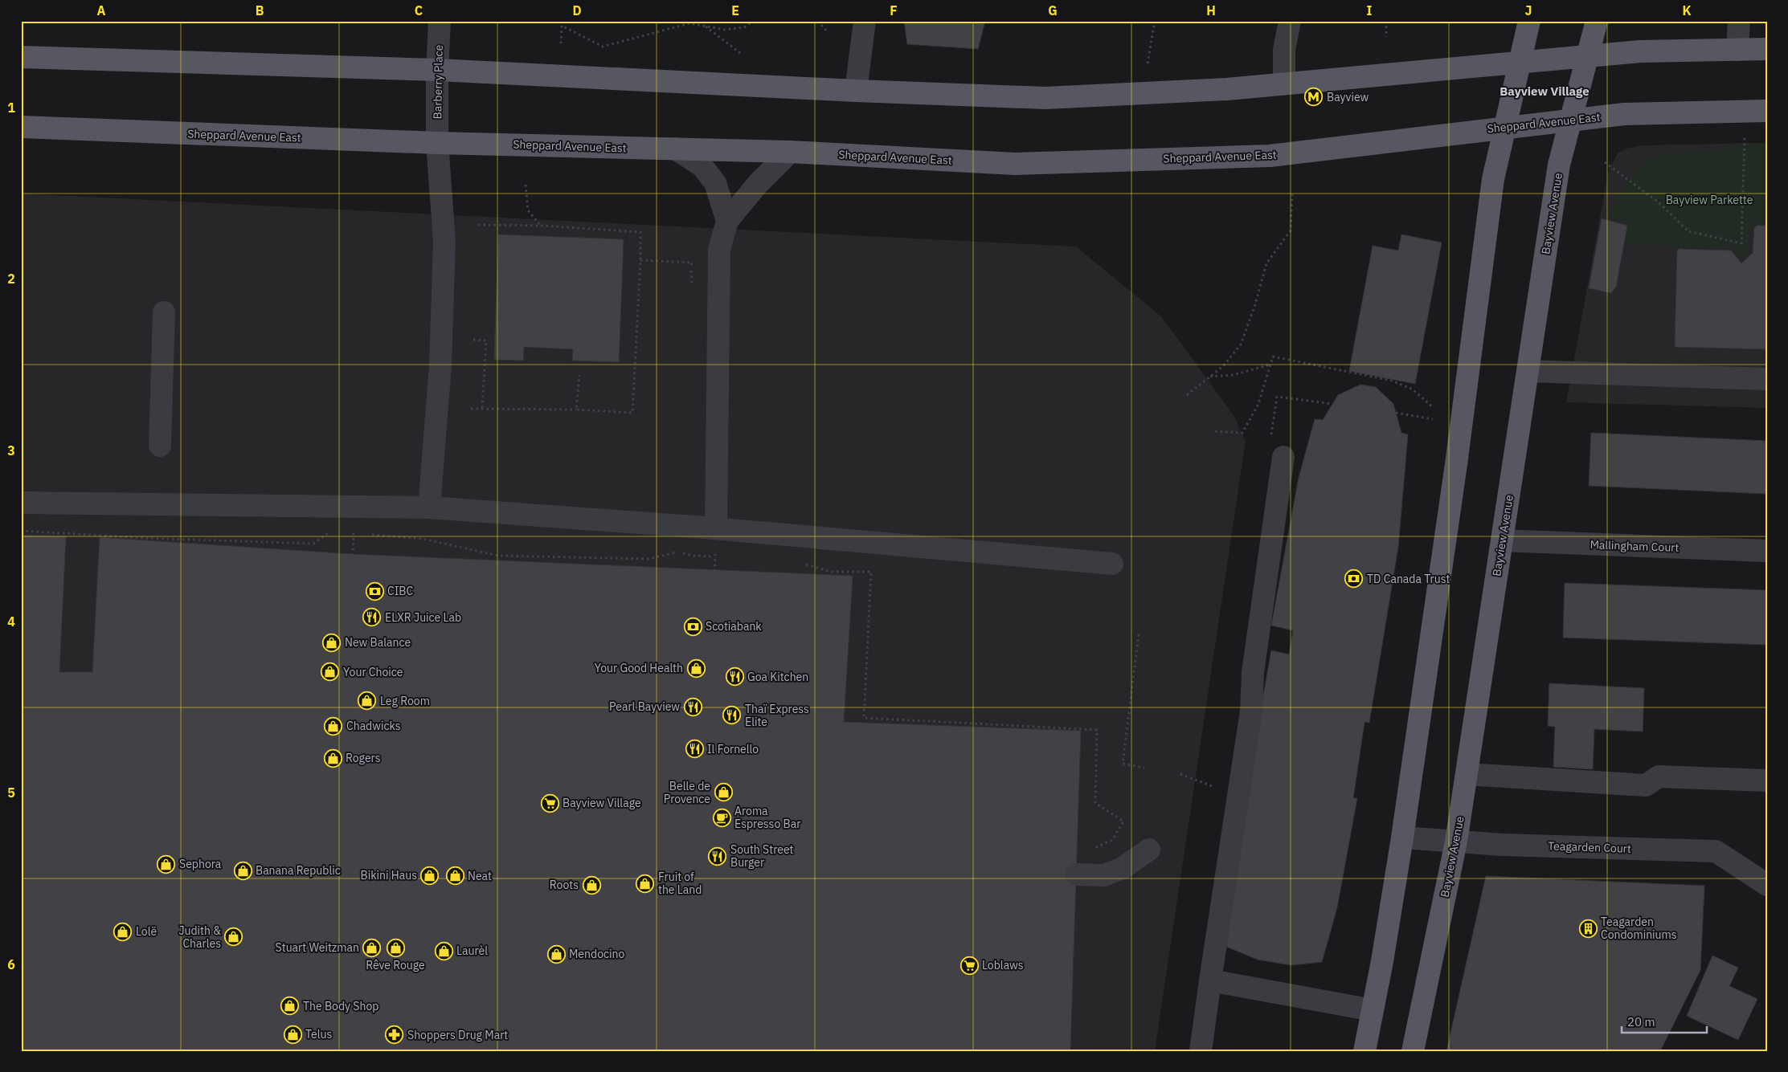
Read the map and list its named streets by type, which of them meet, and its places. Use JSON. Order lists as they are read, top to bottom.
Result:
{
  "streets": {
    "main road": ["Sheppard Avenue East", "Bayview Avenue"],
    "street": ["Barberry Place", "Mallingham Court", "Teagarden Court"]
  },
  "crossings": [
    ["Barberry Place", "Sheppard Avenue East"],
    ["Sheppard Avenue East", "Bayview Avenue"],
    ["Bayview Avenue", "Mallingham Court"],
    ["Bayview Avenue", "Teagarden Court"]
  ],
  "districts": ["Bayview Village"],
  "parks": ["Bayview Parkette"],
  "places": {
    "metro station": ["Bayview"],
    "bank": ["TD Canada Trust", "CIBC", "Scotiabank"],
    "restaurant": [
      "ELXR Juice Lab",
      "Goa Kitchen",
      "Pearl Bayview",
      "Thaï Express Elite",
      "Il Fornello",
      "South Street Burger"
    ],
    "shop": [
      "New Balance",
      "Your Good Health",
      "Your Choice",
      "Leg Room",
      "Chadwicks",
      "Rogers",
      "Belle de Provence",
      "Sephora",
      "Banana Republic",
      "Bikini Haus",
      "Neat",
      "Fruit of the Land",
      "Roots",
      "Lolë",
      "Judith & Charles",
      "Stuart Weitzman",
      "Rêve Rouge",
      "Laurèl",
      "Mendocino",
      "The Body Shop",
      "Telus"
    ],
    "supermarket": ["Bayview Village", "Loblaws"],
    "cafe": ["Aroma Espresso Bar"],
    "building": ["Teagarden Condominiums"],
    "pharmacy": ["Shoppers Drug Mart"]
  },
  "scale_bar": "20 m",
  "grid": {
    "columns": [
      "A",
      "B",
      "C",
      "D",
      "E",
      "F",
      "G",
      "H",
      "I",
      "J",
      "K"
    ],
    "rows": [
      "1",
      "2",
      "3",
      "4",
      "5",
      "6"
    ]
  }
}
